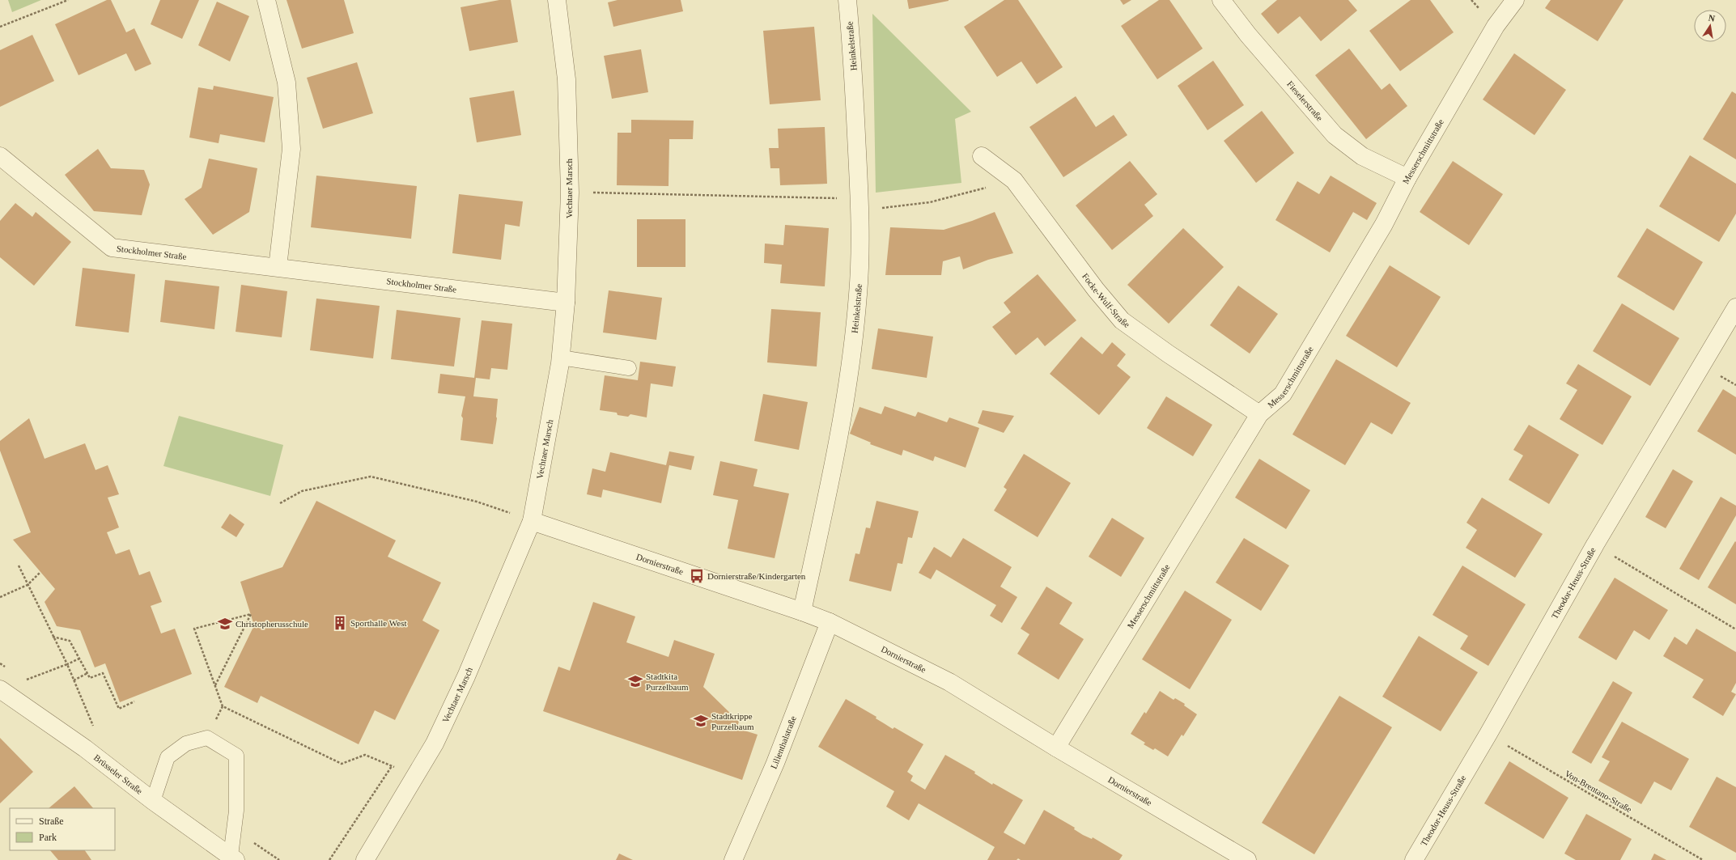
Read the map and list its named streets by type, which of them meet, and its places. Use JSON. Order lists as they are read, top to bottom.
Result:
{
  "streets": {
    "street": [
      "Heinkelstraße",
      "Fieselerstraße",
      "Messerschmittstraße",
      "Vechtaer Marsch",
      "Stockholmer Straße",
      "Focke-Wulf-Straße",
      "Dornierstraße",
      "Theodor-Heuss-Straße",
      "Lilienthalstraße",
      "Brüsseler Straße"
    ],
    "path": ["Von-Brentano-Straße"]
  },
  "crossings": [
    ["Heinkelstraße", "Dornierstraße"],
    ["Fieselerstraße", "Messerschmittstraße"],
    ["Messerschmittstraße", "Focke-Wulf-Straße"],
    ["Messerschmittstraße", "Dornierstraße"],
    ["Vechtaer Marsch", "Stockholmer Straße"],
    ["Vechtaer Marsch", "Dornierstraße"],
    ["Dornierstraße", "Lilienthalstraße"],
    ["Theodor-Heuss-Straße", "Von-Brentano-Straße"]
  ],
  "places": {
    "bus stop": ["Dornierstraße/Kindergarten"],
    "building": ["Sporthalle West"],
    "school or university": ["Christopherusschule", "Stadtkita Purzelbaum", "Stadtkrippe Purzelbaum"]
  },
  "legend": ["Straße", "Park"],
  "north": "top"
}
